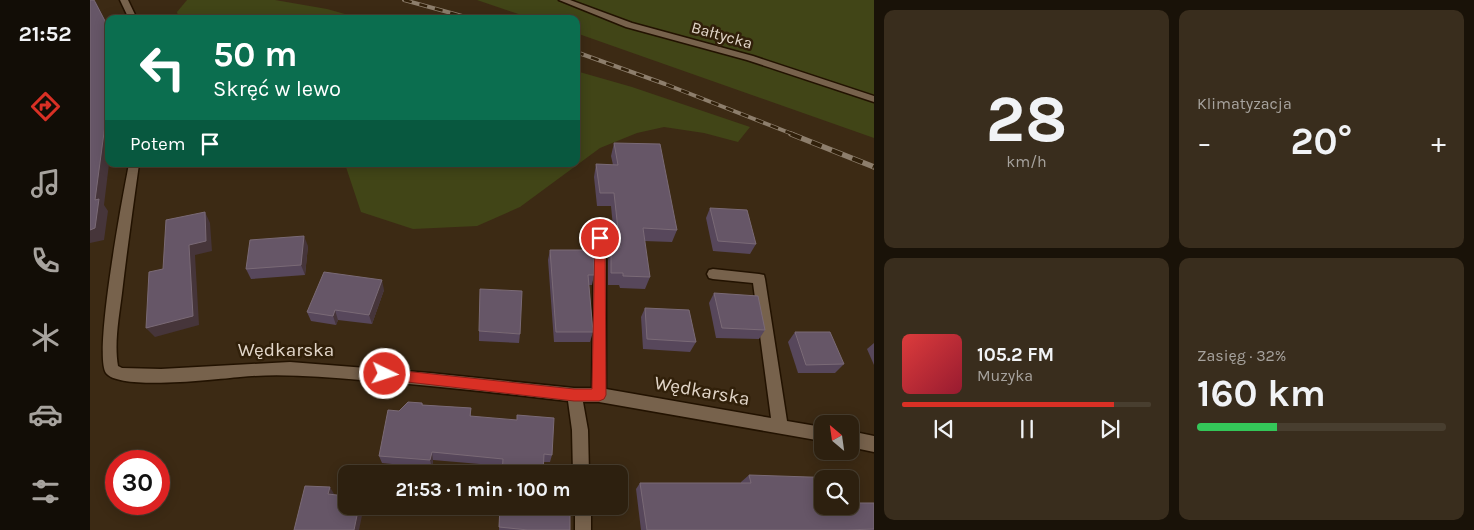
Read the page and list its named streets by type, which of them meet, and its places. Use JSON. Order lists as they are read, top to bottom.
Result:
{
  "streets": {
    "street": ["Bałtycka", "Wędkarska"]
  },
  "north": "top left",
  "page": {
    "tabs": "21:52",
    "tile": [
      ["28", "km/h"],
      "Klimatyzacja",
      ["Zasięg · 32%", "160 km"]
    ],
    "turn": ["50 m", "Skręć w lewo"],
    "then": "Potem",
    "heat": ["−", "20°", "+"],
    "song": ["105.2 FM", "Muzyka"],
    "limit": "30",
    "trip": "21:53 · 1 min · 100 m"
  }
}
